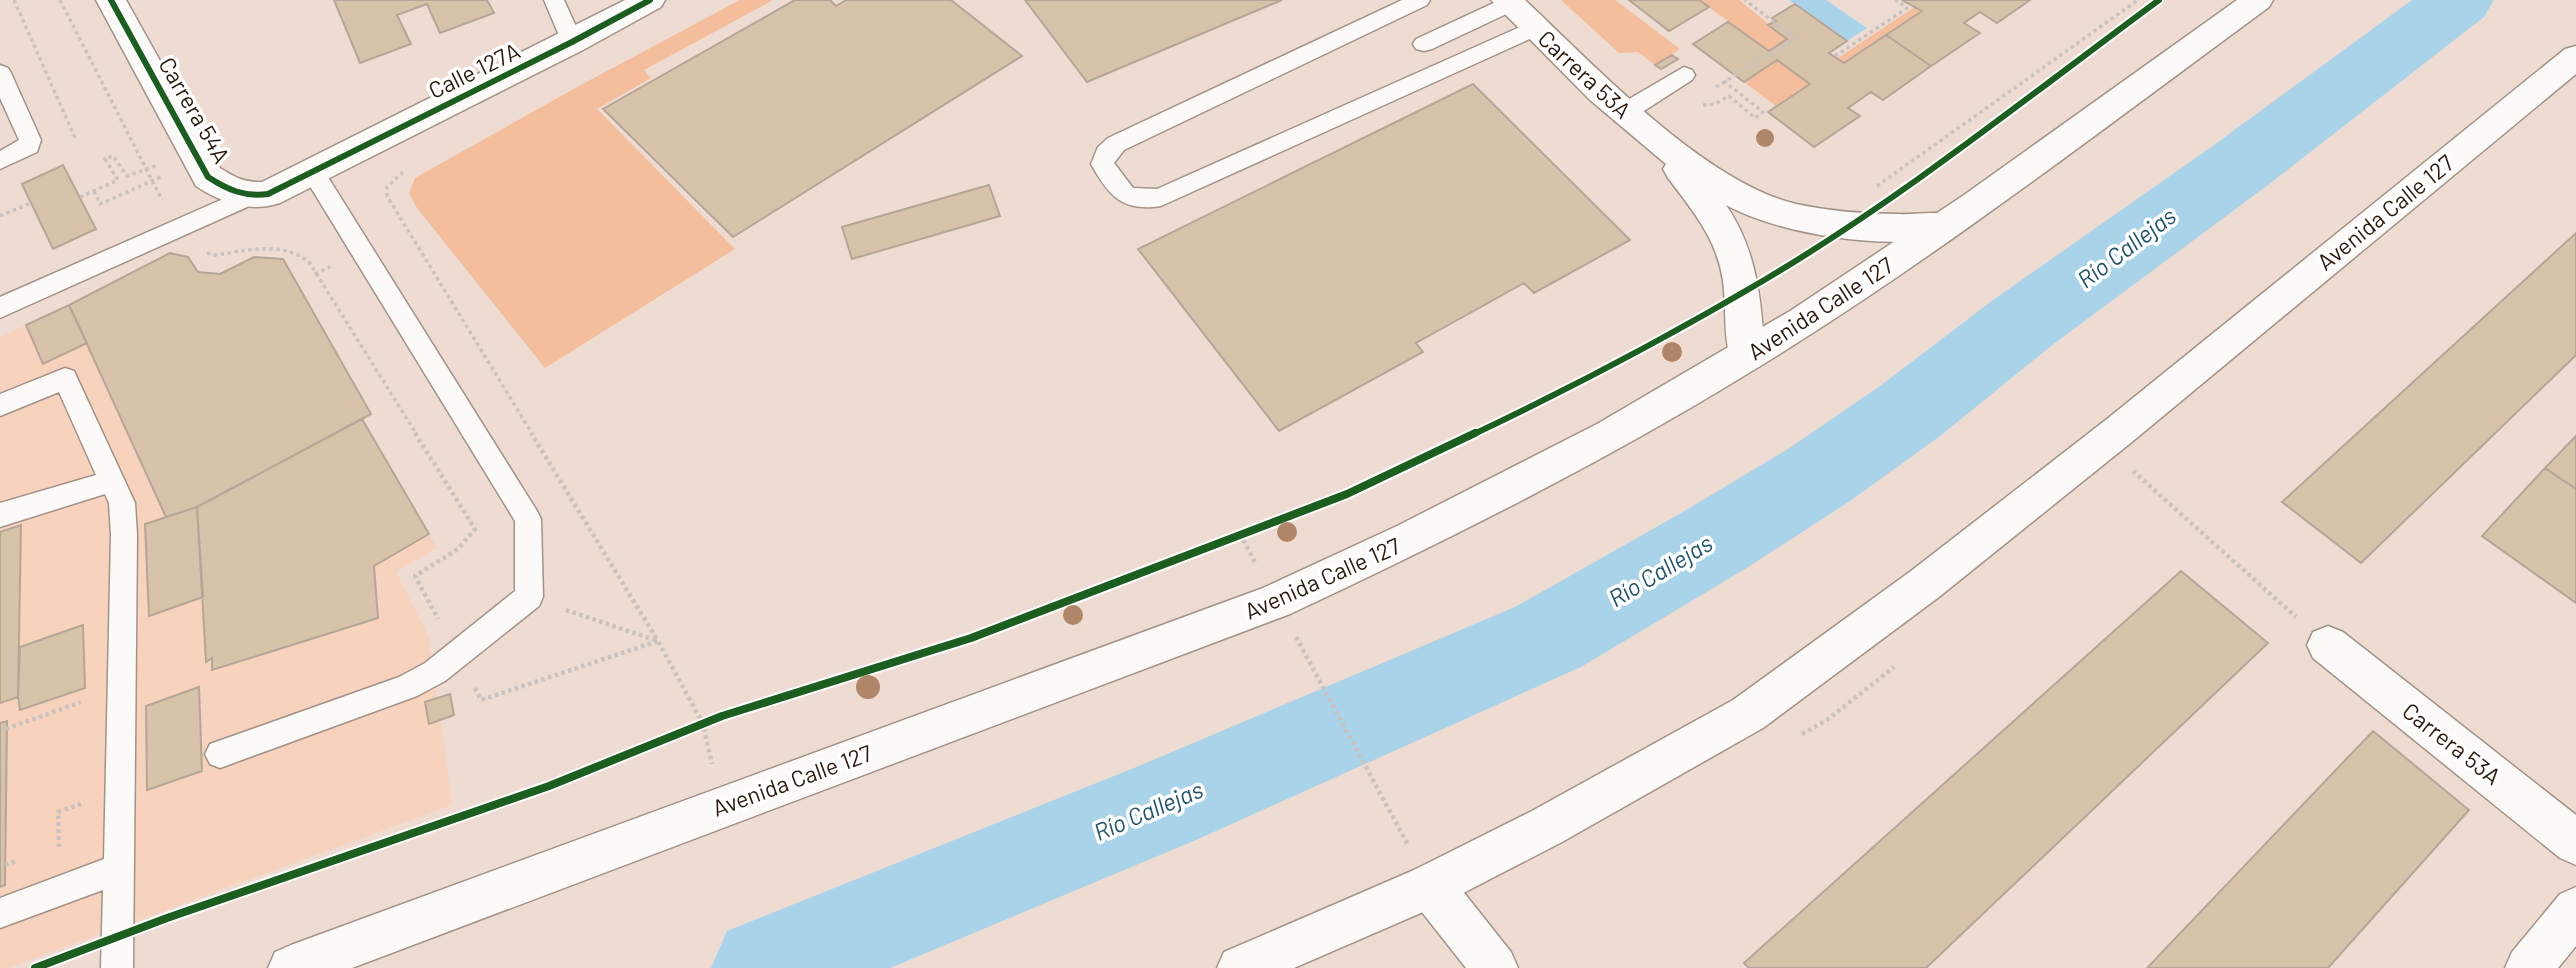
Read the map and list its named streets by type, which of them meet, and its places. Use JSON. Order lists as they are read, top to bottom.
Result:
{
  "streets": {
    "main road": [
      "Calle 127A",
      "Carrera 53A",
      "Carrera 54A",
      "Avenida Calle 127"
    ]
  },
  "crossings": [
    ["Carrera 53A", "Avenida Calle 127"]
  ],
  "water": ["Río Callejas"]
}
